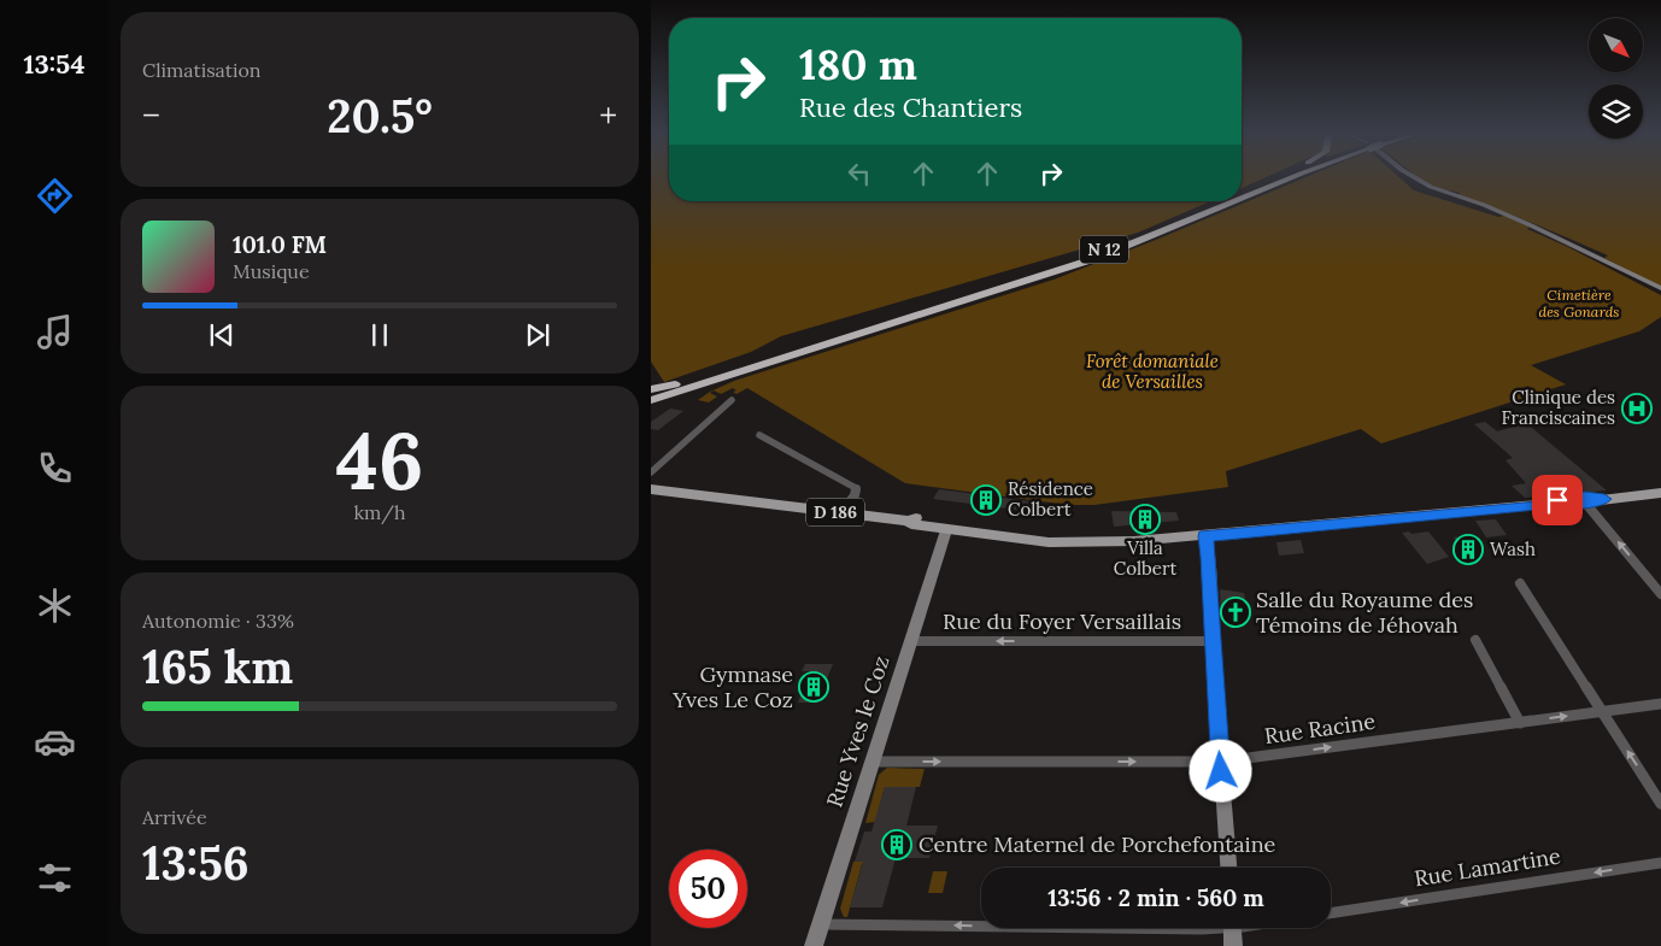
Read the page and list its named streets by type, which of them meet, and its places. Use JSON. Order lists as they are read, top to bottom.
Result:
{
  "streets": {
    "highway": ["N 12"],
    "main road": ["D 186", "Rue Yves le Coz"],
    "street": ["Rue du Foyer Versaillais", "Rue Racine", "Rue Lamartine"]
  },
  "crossings": [
    ["D 186", "Rue Yves le Coz"],
    ["Rue du Foyer Versaillais", "Rue Yves le Coz"],
    ["Rue Racine", "Rue Yves le Coz"]
  ],
  "one_way": ["Rue du Foyer Versaillais", "Rue Racine", "Rue Lamartine"],
  "parks": ["Cimetière des Gonards", "Forêt domaniale de Versailles"],
  "places": {
    "hospital": ["Clinique des Franciscaines"],
    "building": [
      "Résidence Colbert",
      "Villa Colbert",
      "Wash",
      "Gymnase Yves Le Coz",
      "Centre Maternel de Porchefontaine"
    ],
    "church": ["Salle du Royaume des Témoins de Jéhovah"]
  },
  "north": "bottom right",
  "page": {
    "tabs": "13:54",
    "tile": [
      "Climatisation",
      ["46", "km/h"],
      ["Autonomie · 33%", "165 km"],
      ["Arrivée", "13:56"]
    ],
    "turn": ["180 m", "Rue des Chantiers"],
    "heat": ["−", "20.5°", "+"],
    "song": ["101.0 FM", "Musique"],
    "limit": "50",
    "trip": "13:56 · 2 min · 560 m"
  }
}
